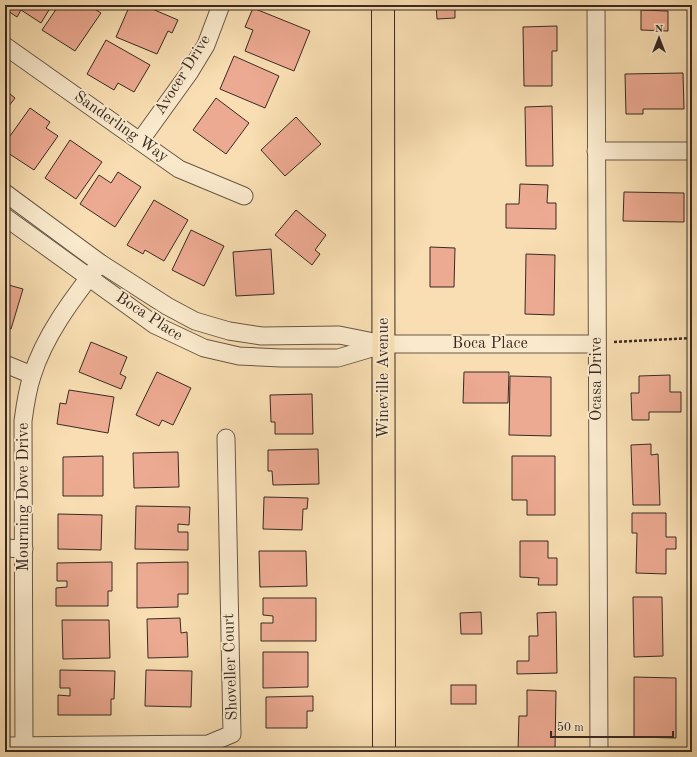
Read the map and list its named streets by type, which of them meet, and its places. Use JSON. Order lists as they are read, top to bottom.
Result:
{
  "streets": {
    "main road": ["Wineville Avenue"],
    "street": [
      "Avocer Drive",
      "Sanderling Way",
      "Boca Place",
      "Ocasa Drive",
      "Mourning Dove Drive",
      "Shoveller Court"
    ]
  },
  "crossings": [
    ["Avocer Drive", "Sanderling Way"],
    ["Boca Place", "Wineville Avenue"],
    ["Boca Place", "Ocasa Drive"],
    ["Boca Place", "Mourning Dove Drive"],
    ["Mourning Dove Drive", "Shoveller Court"]
  ],
  "scale_bar": "50 m",
  "north": "top"
}
